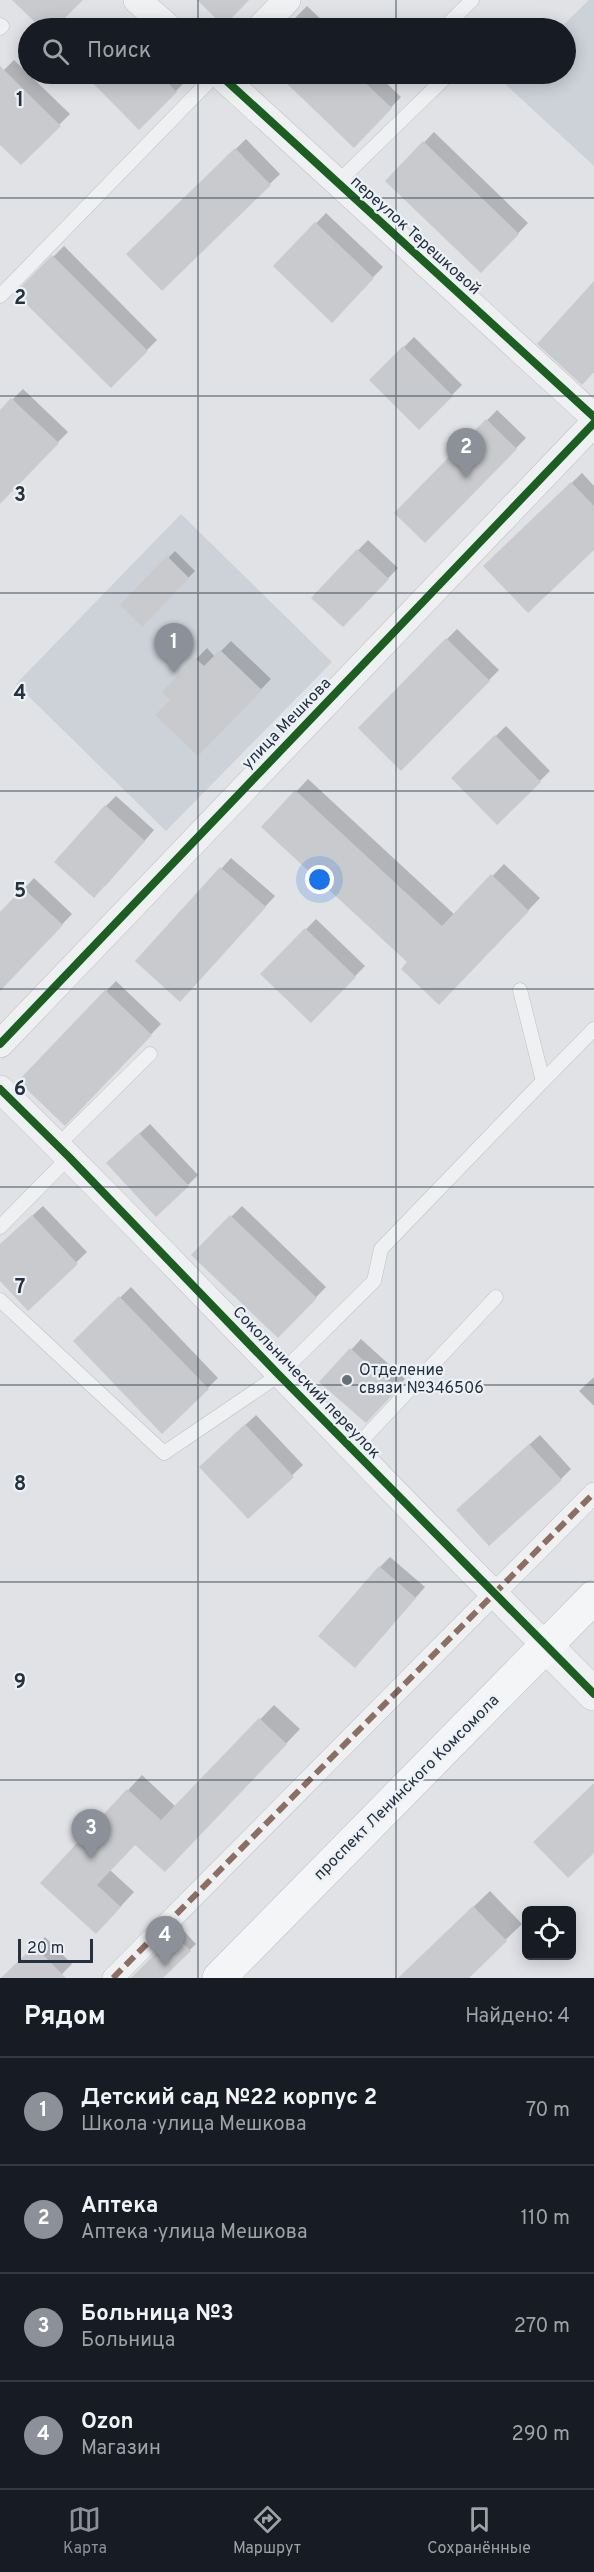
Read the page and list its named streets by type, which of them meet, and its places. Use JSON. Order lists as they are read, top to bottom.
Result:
{
  "streets": {
    "main road": ["проспект Ленинского Комсомола"],
    "street": ["переулок Терешковой", "улица Мешкова", "Сокольнический переулок"]
  },
  "crossings": [
    ["Сокольнический переулок", "проспект Ленинского Комсомола"]
  ],
  "places": ["Отделение связи №346506"],
  "scale_bar": "20 m",
  "page": {
    "search": "Поиск",
    "pins": [
      "2",
      "1",
      "3",
      "4"
    ],
    "scale": "20 m",
    "heading": ["Рядом", "Найдено: 4"],
    "list": [
      {
        "mark": "1",
        "name": "Детский сад №22 корпус 2",
        "note": "Школа · улица Мешкова",
        "value": "70 m"
      },
      {
        "mark": "2",
        "name": "Аптека",
        "note": "Аптека · улица Мешкова",
        "value": "110 m"
      },
      {
        "mark": "3",
        "name": "Больница №3",
        "note": "Больница",
        "value": "270 m"
      },
      {
        "mark": "4",
        "name": "Ozon",
        "note": "Магазин",
        "value": "290 m"
      }
    ],
    "nav": ["Карта", "Маршрут", "Сохранённые"]
  },
  "grid": {
    "rows": [
      "1",
      "2",
      "3",
      "4",
      "5",
      "6",
      "7",
      "8",
      "9"
    ]
  }
}
